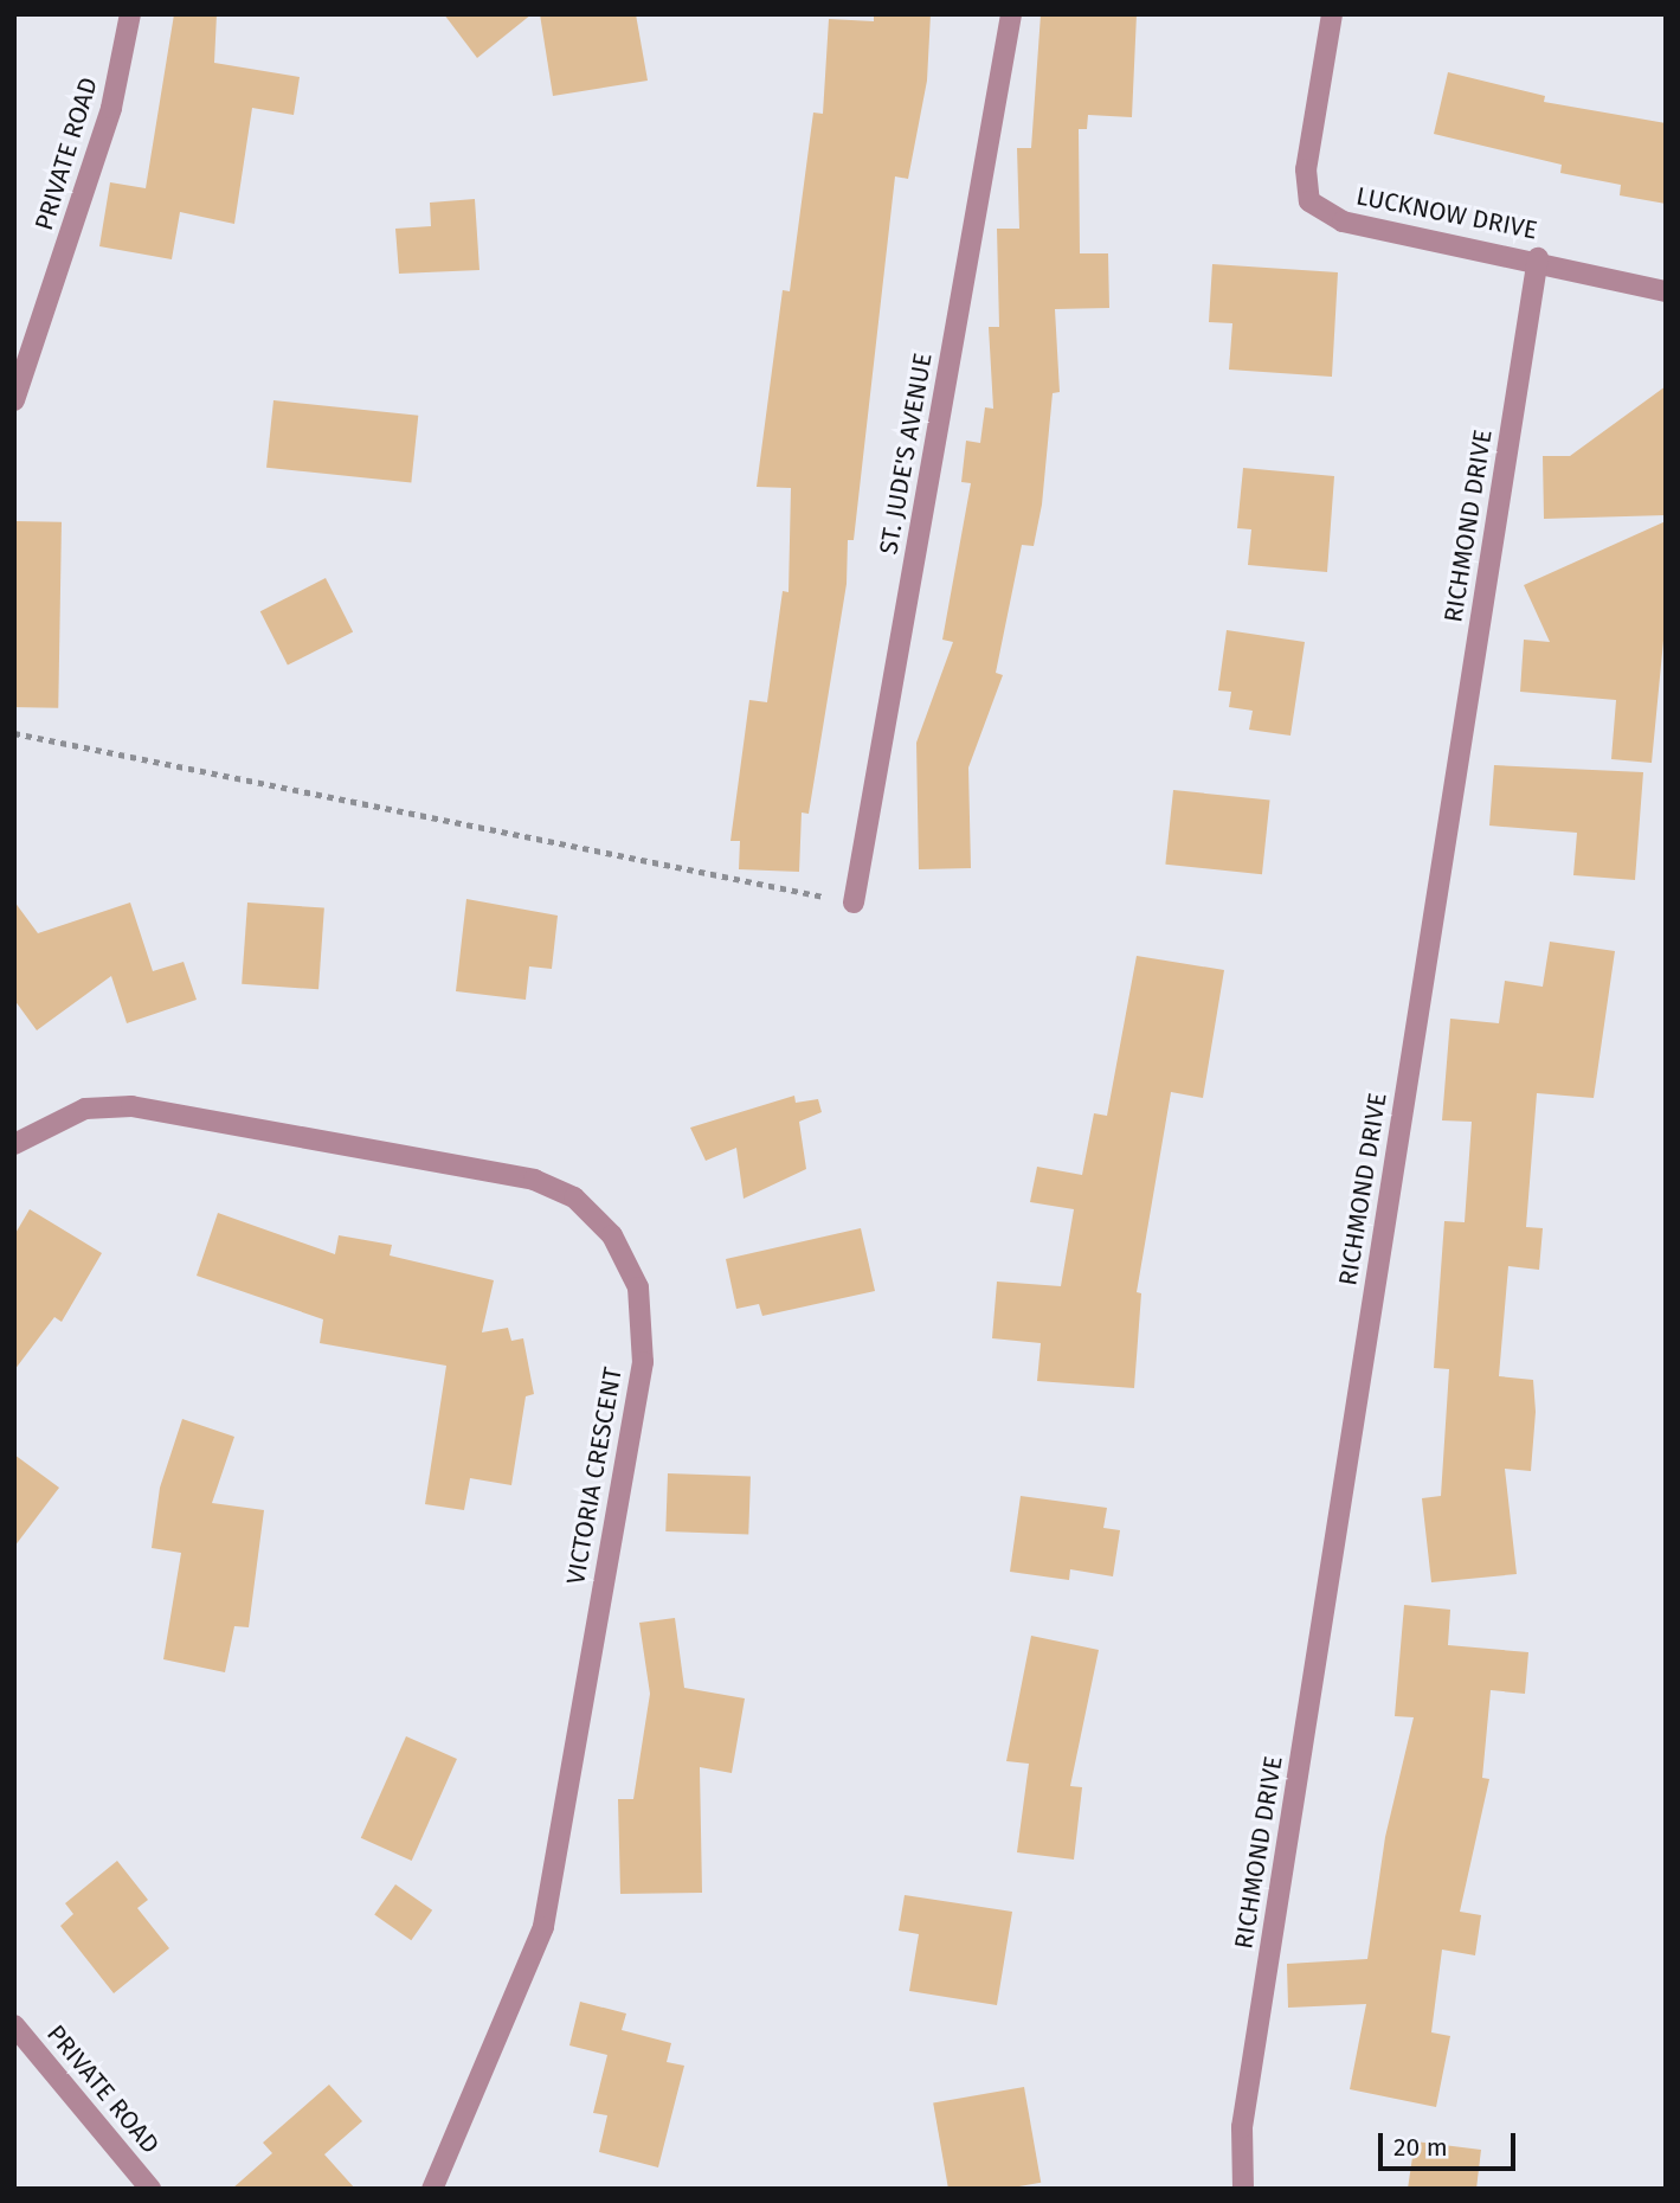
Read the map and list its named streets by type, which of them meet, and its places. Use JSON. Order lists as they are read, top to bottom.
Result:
{
  "streets": {
    "street": [
      "PRIVATE ROAD",
      "LUCKNOW DRIVE",
      "ST. JUDE'S AVENUE",
      "RICHMOND DRIVE",
      "VICTORIA CRESCENT"
    ]
  },
  "crossings": [
    ["LUCKNOW DRIVE", "RICHMOND DRIVE"]
  ],
  "scale_bar": "20 m"
}
